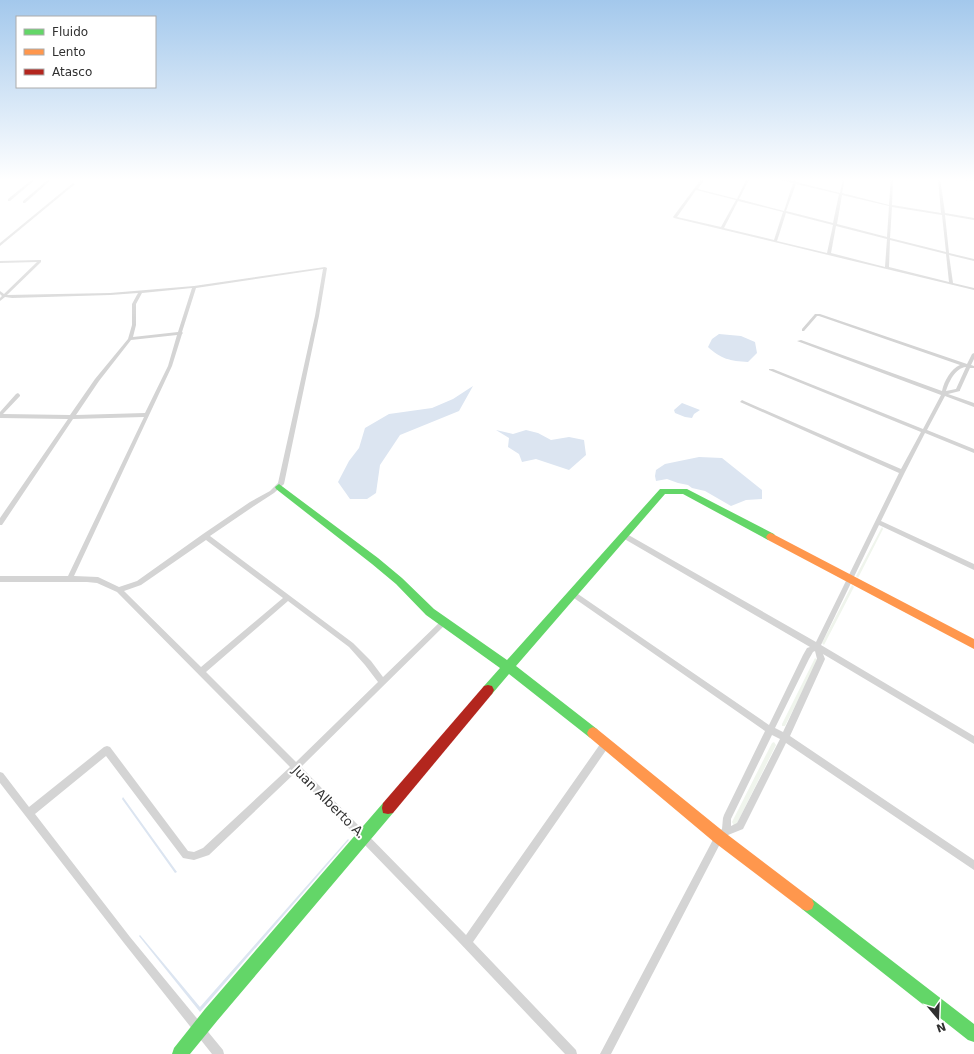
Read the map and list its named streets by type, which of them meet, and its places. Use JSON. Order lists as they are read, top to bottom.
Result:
{
  "streets": {
    "street": ["Juan Alberto A."]
  },
  "legend": ["Fluido", "Lento", "Atasco"],
  "north": "bottom"
}
